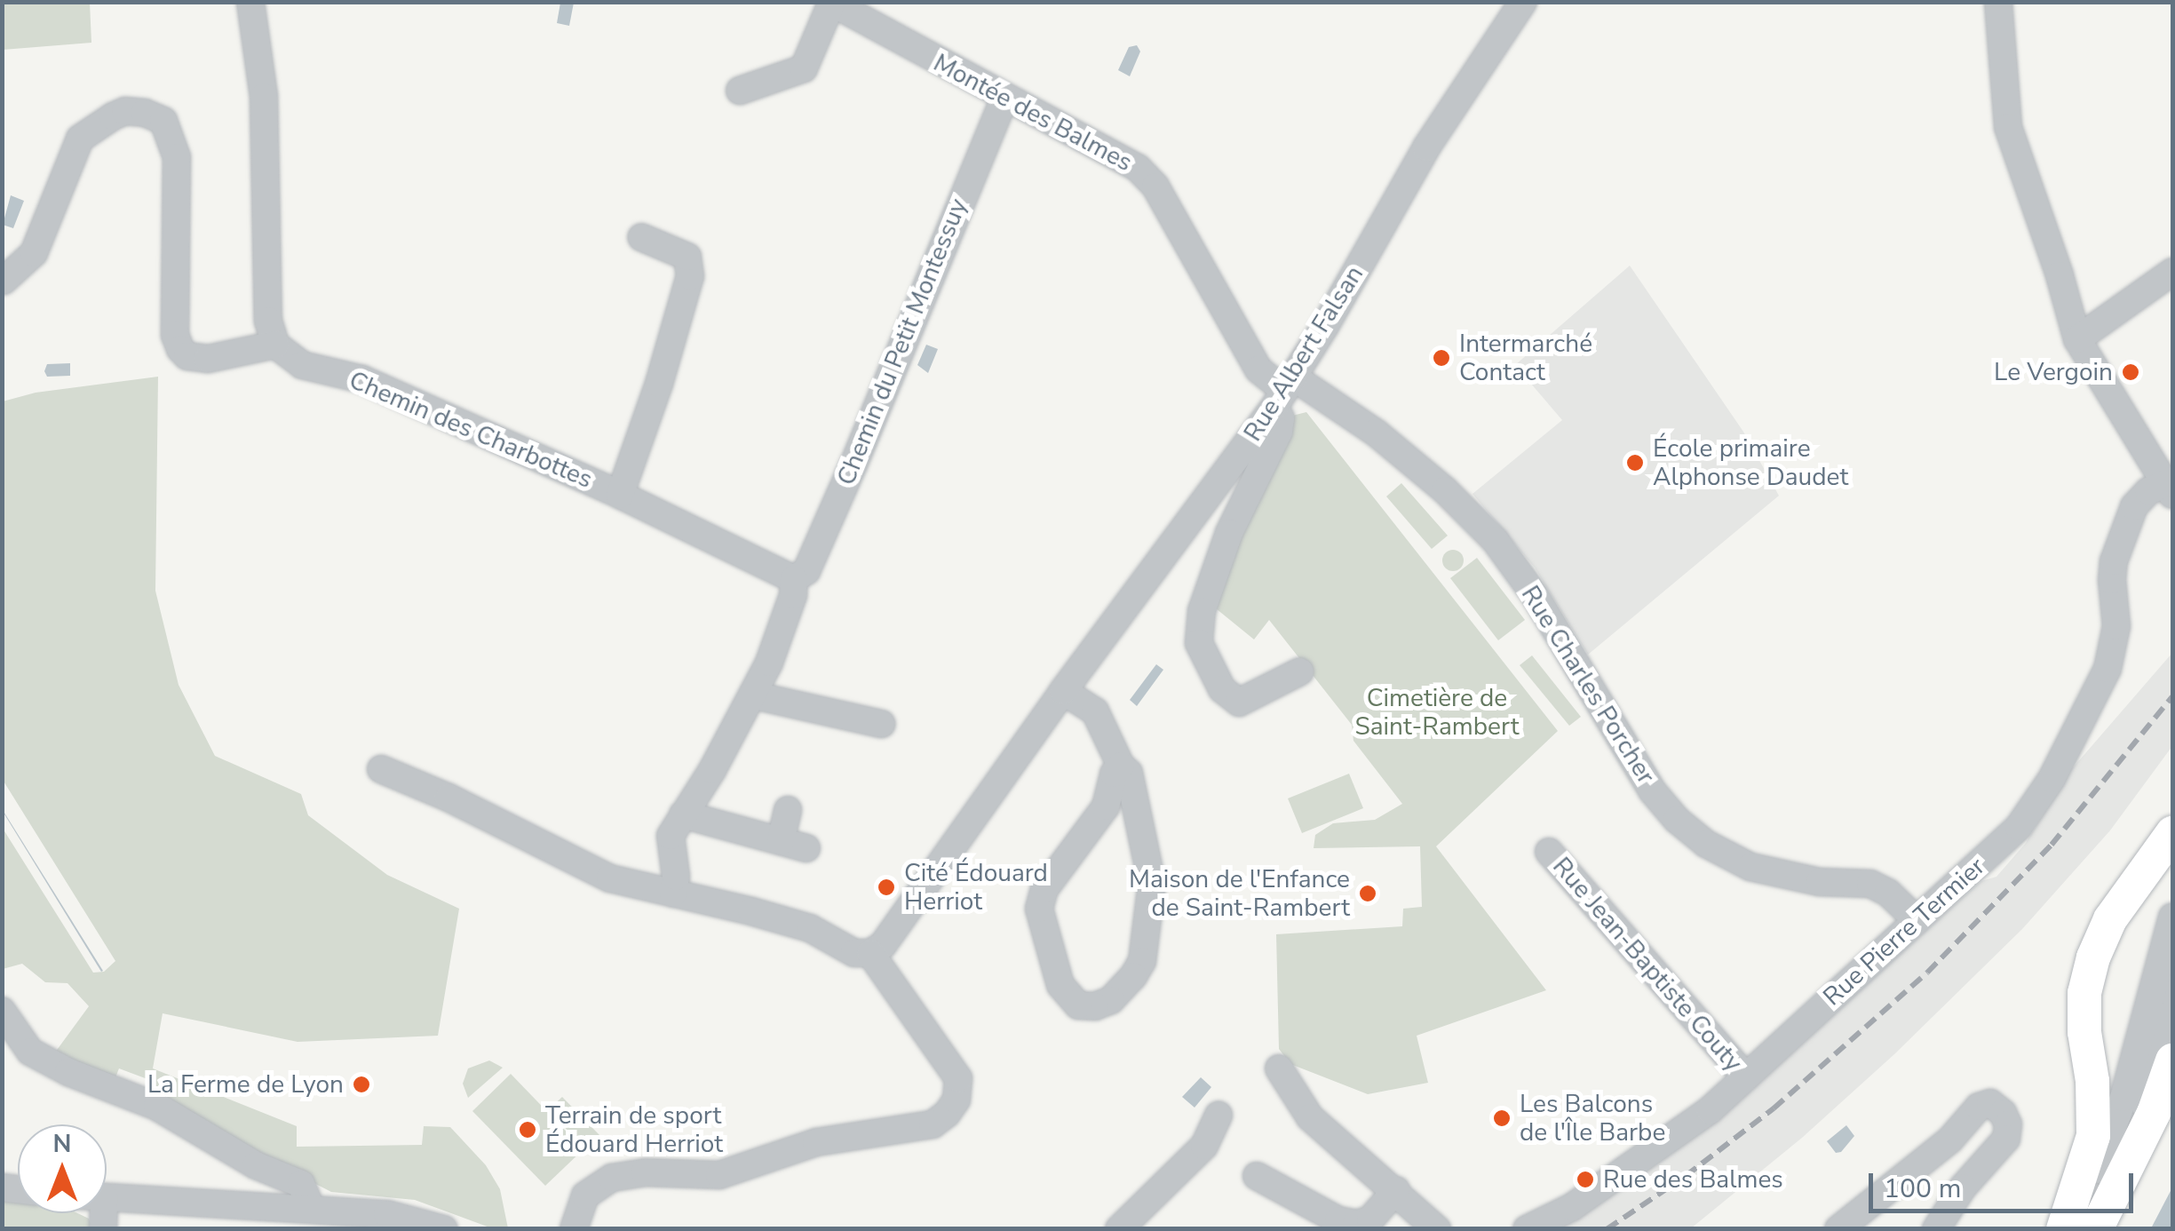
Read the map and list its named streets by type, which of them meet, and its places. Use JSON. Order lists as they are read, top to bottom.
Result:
{
  "streets": {
    "street": [
      "Montée des Balmes",
      "Chemin du Petit Montessuy",
      "Rue Albert Falsan",
      "Chemin des Charbottes",
      "Rue Charles Porcher",
      "Rue Pierre Termier",
      "Rue Jean-Baptiste Couty"
    ]
  },
  "crossings": [
    ["Montée des Balmes", "Chemin du Petit Montessuy"],
    ["Montée des Balmes", "Rue Albert Falsan"],
    ["Montée des Balmes", "Rue Charles Porcher"],
    ["Chemin du Petit Montessuy", "Chemin des Charbottes"],
    ["Rue Albert Falsan", "Rue Charles Porcher"],
    ["Rue Charles Porcher", "Rue Pierre Termier"],
    ["Rue Pierre Termier", "Rue Jean-Baptiste Couty"]
  ],
  "parks": ["Cimetière de Saint-Rambert"],
  "places": [
    "Intermarché Contact",
    "Le Vergoin",
    "École primaire Alphonse Daudet",
    "Cité Édouard Herriot",
    "Maison de l'Enfance de Saint-Rambert",
    "La Ferme de Lyon",
    "Les Balcons de l'Île Barbe",
    "Terrain de sport Édouard Herriot",
    "Rue des Balmes"
  ],
  "scale_bar": "100 m",
  "north": "top"
}
